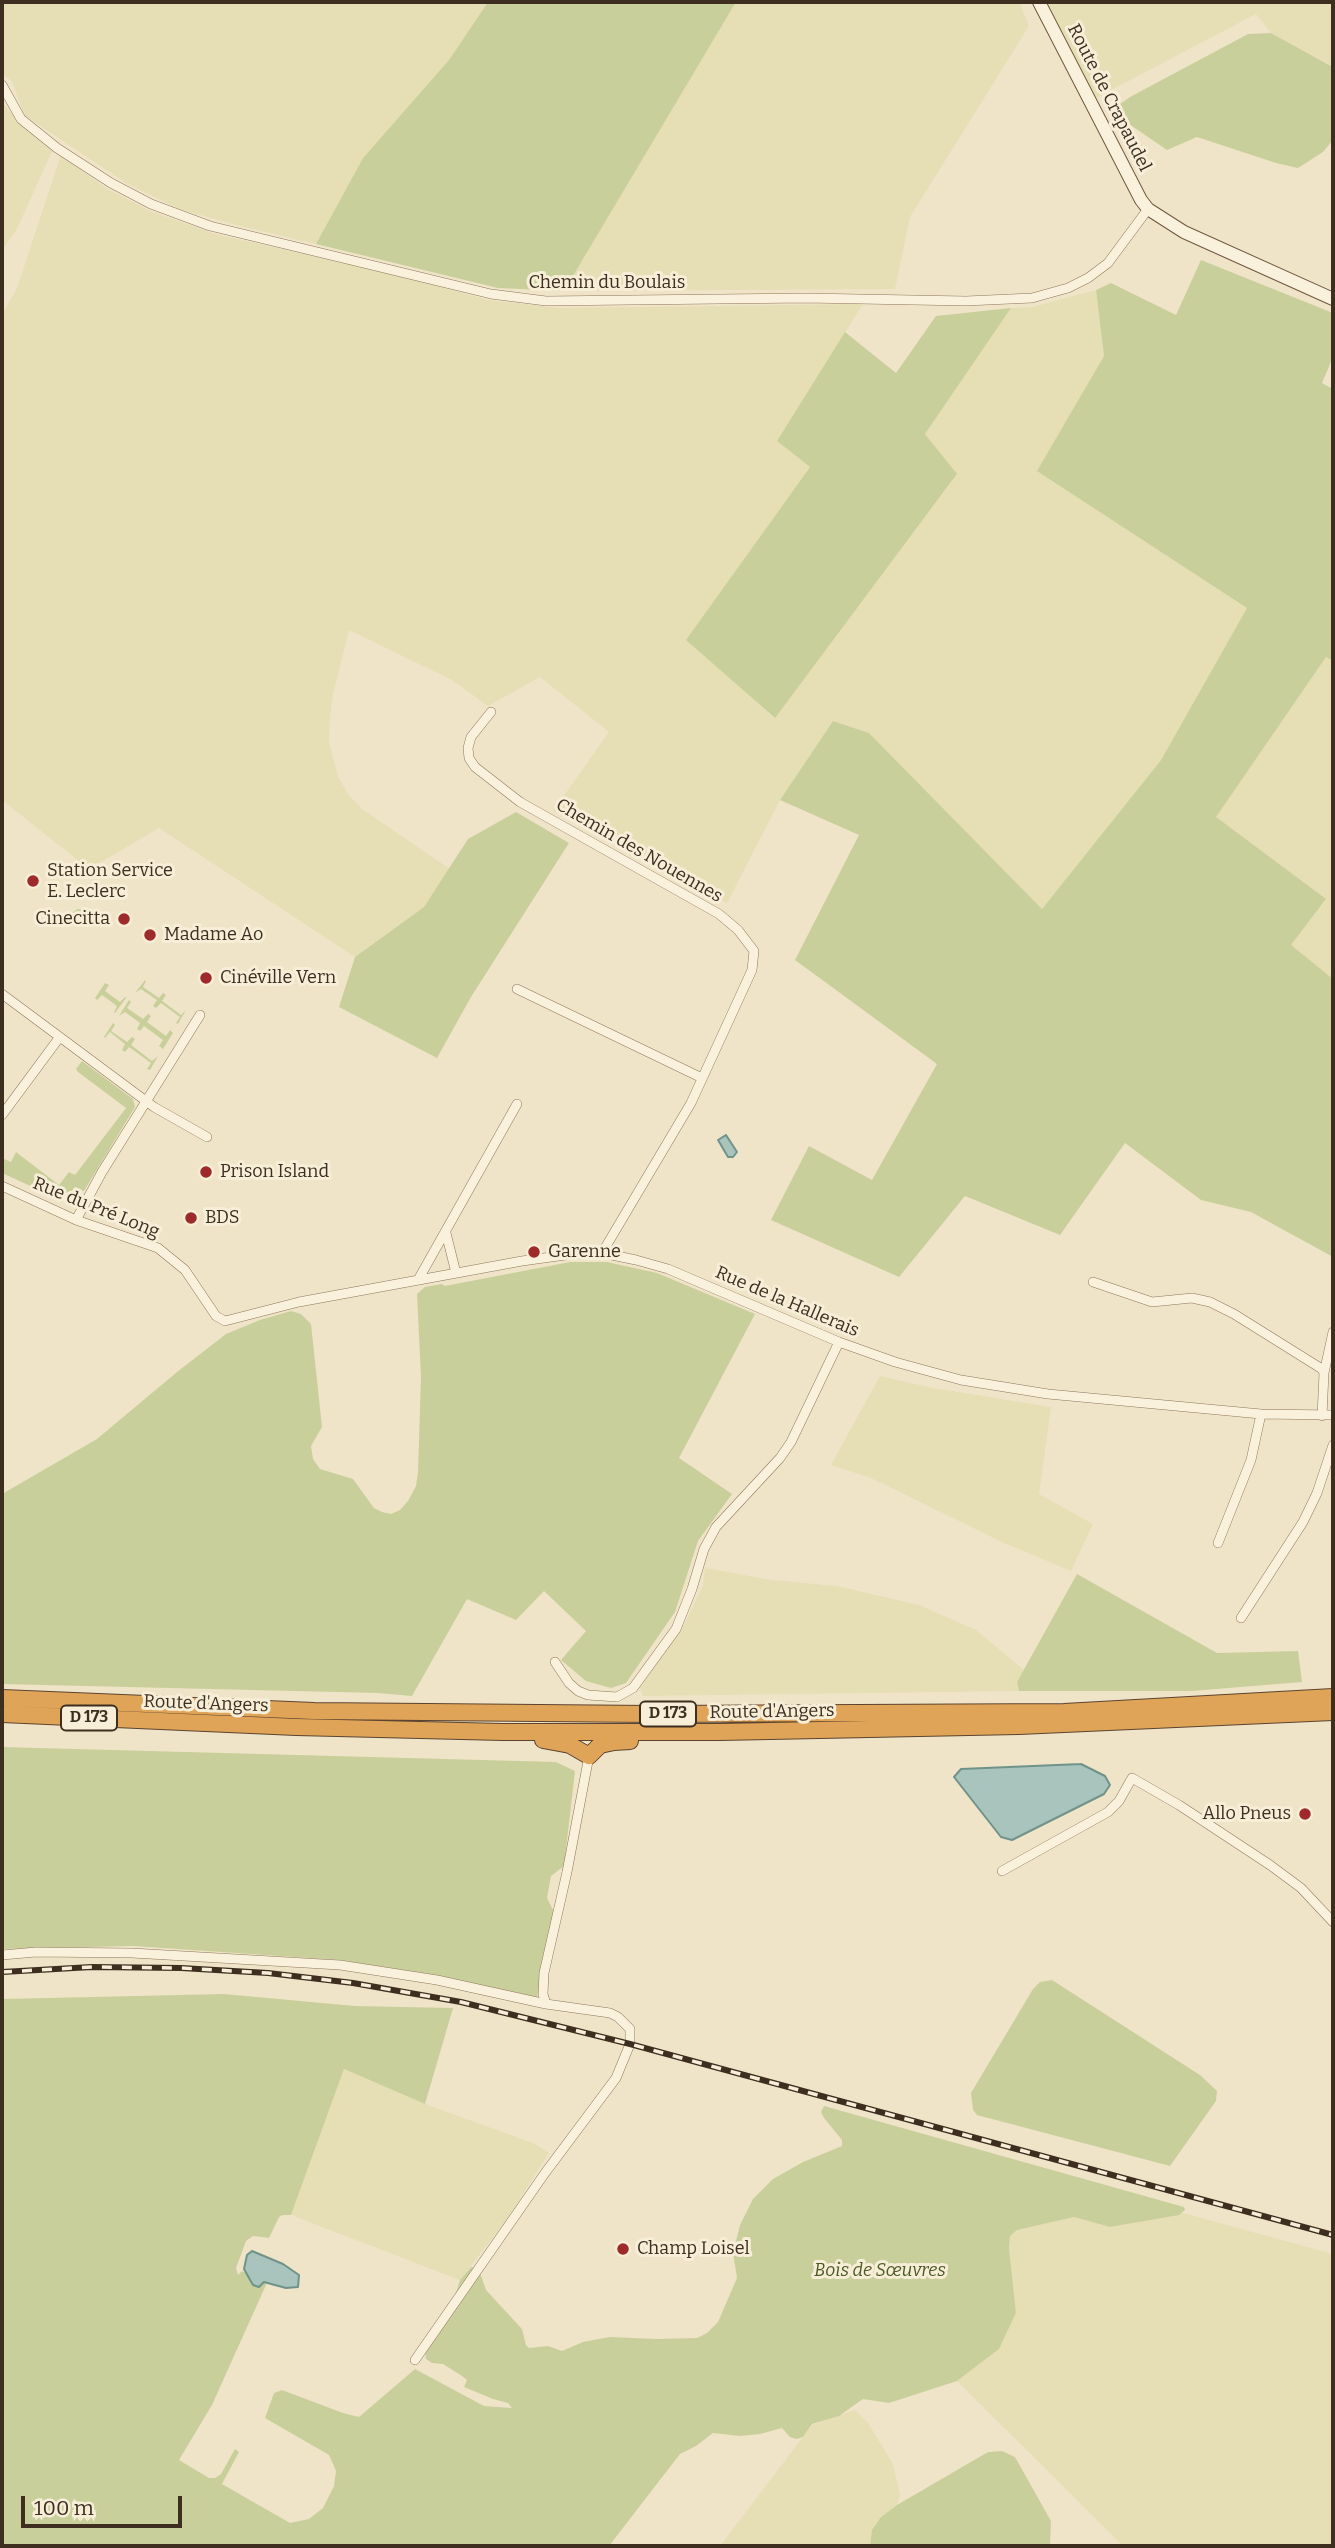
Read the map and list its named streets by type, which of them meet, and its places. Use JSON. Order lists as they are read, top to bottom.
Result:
{
  "streets": {
    "highway": ["Route d'Angers", "D 173"],
    "street": [
      "Route de Crapaudel",
      "Chemin du Boulais",
      "Chemin des Nouennes",
      "Rue du Pré Long",
      "Rue de la Hallerais"
    ]
  },
  "crossings": [
    ["Route de Crapaudel", "Chemin du Boulais"],
    ["Chemin des Nouennes", "Rue de la Hallerais"],
    ["Rue du Pré Long", "Rue de la Hallerais"]
  ],
  "parks": ["Bois de Sœuvres"],
  "places": [
    "Station Service E. Leclerc",
    "Cinecitta",
    "Madame Ao",
    "Cinéville Vern",
    "Prison Island",
    "BDS",
    "Garenne",
    "Allo Pneus",
    "Champ Loisel"
  ],
  "scale_bar": "100 m"
}
